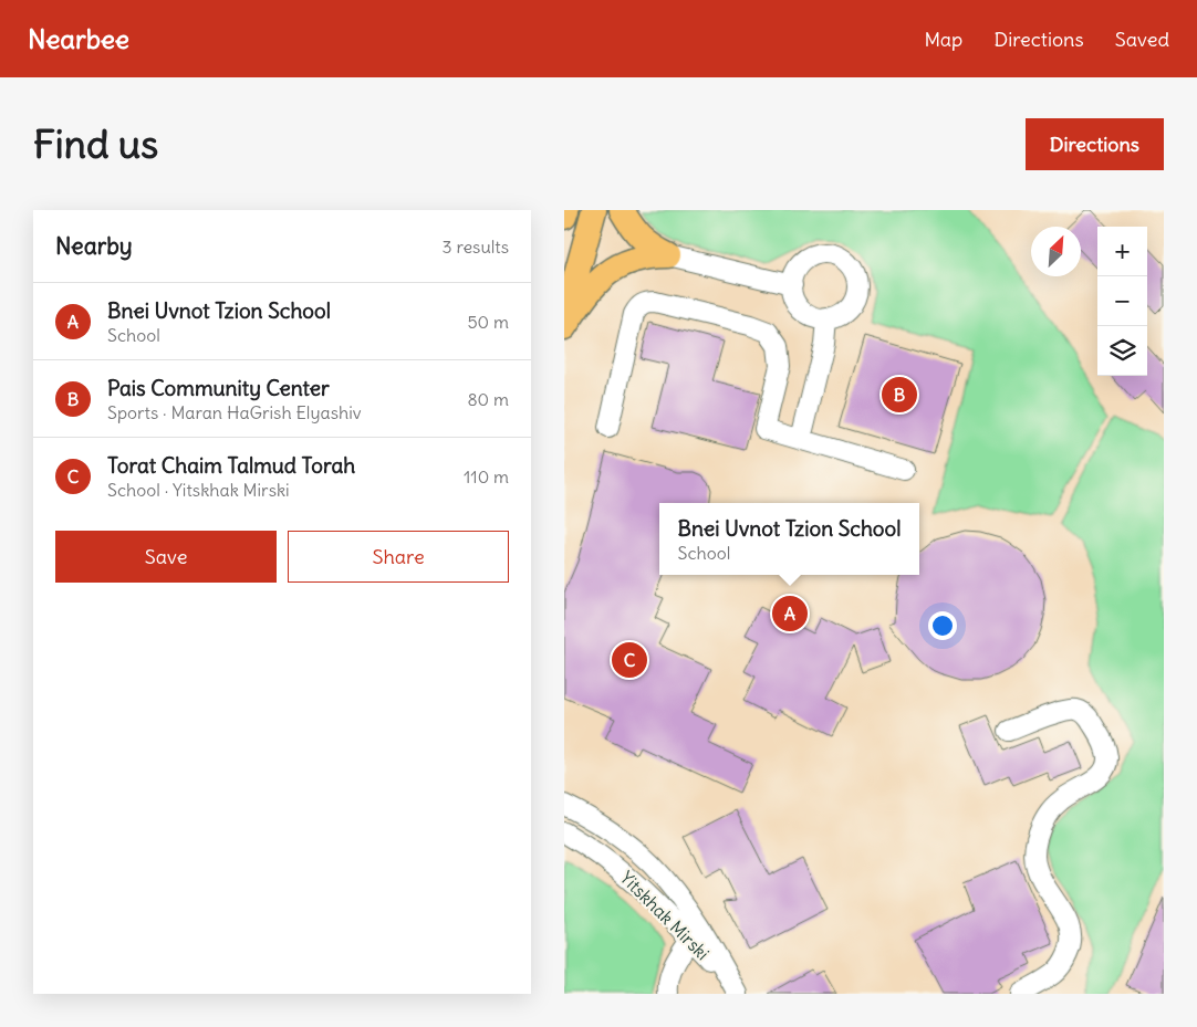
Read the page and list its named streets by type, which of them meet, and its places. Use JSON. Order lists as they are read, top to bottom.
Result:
{
  "streets": {
    "street": ["Yitskhak Mirski"]
  },
  "north": "top right",
  "page": {
    "header": "Nearbee",
    "nav": ["Map", "Directions", "Saved"],
    "buttons": [
      "Directions",
      ["Save", "Share"]
    ],
    "title": "Find us",
    "heading": ["Nearby", "3 results"],
    "map_buttons": ["+", "−"],
    "list": [
      {
        "mark": "A",
        "name": "Bnei Uvnot Tzion School",
        "note": "School",
        "value": "50 m"
      },
      {
        "mark": "B",
        "name": "Pais Community Center",
        "note": "Sports · Maran HaGrish Elyashiv",
        "value": "80 m"
      },
      {
        "mark": "C",
        "name": "Torat Chaim Talmud Torah",
        "note": "School · Yitskhak Mirski",
        "value": "110 m"
      }
    ],
    "pins": ["B", "A", "C"],
    "popup": ["Bnei Uvnot Tzion School", "School"]
  }
}
